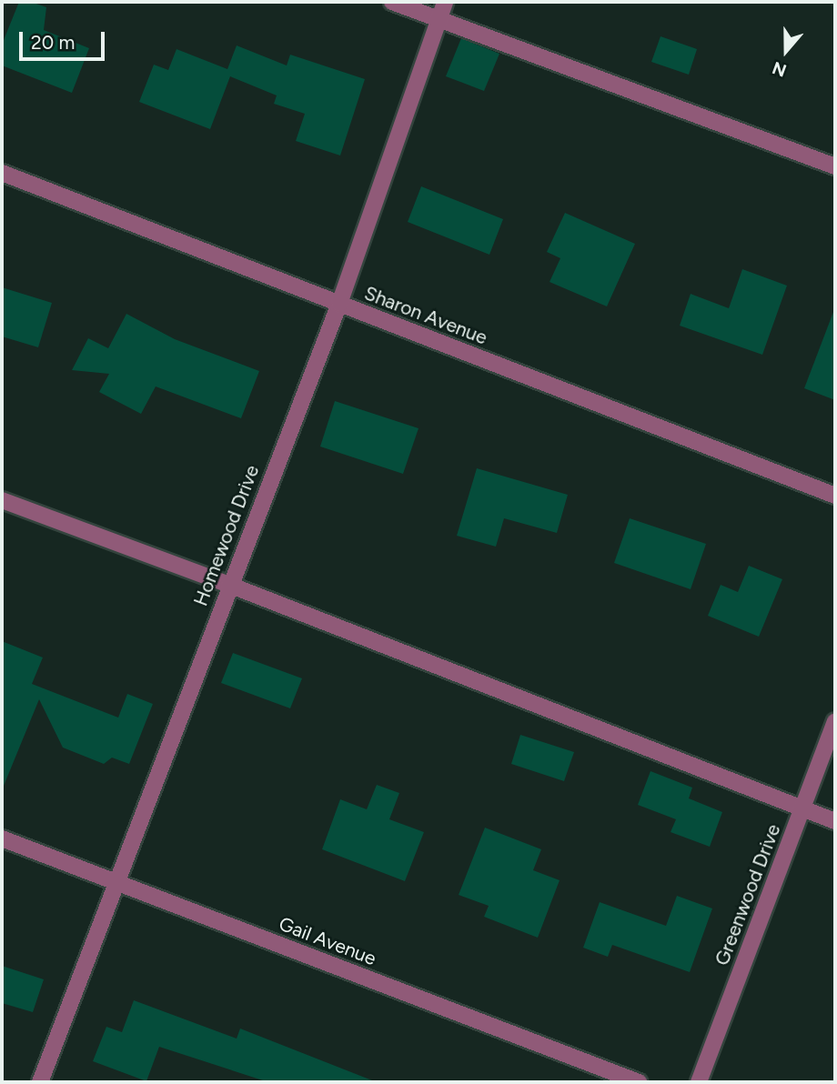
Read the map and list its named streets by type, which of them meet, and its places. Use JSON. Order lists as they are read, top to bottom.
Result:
{
  "streets": {
    "street": [
      "Sharon Avenue",
      "Homewood Drive",
      "Greenwood Drive",
      "Gail Avenue"
    ]
  },
  "crossings": [
    ["Sharon Avenue", "Homewood Drive"],
    ["Homewood Drive", "Gail Avenue"]
  ],
  "scale_bar": "20 m",
  "north": "bottom"
}
